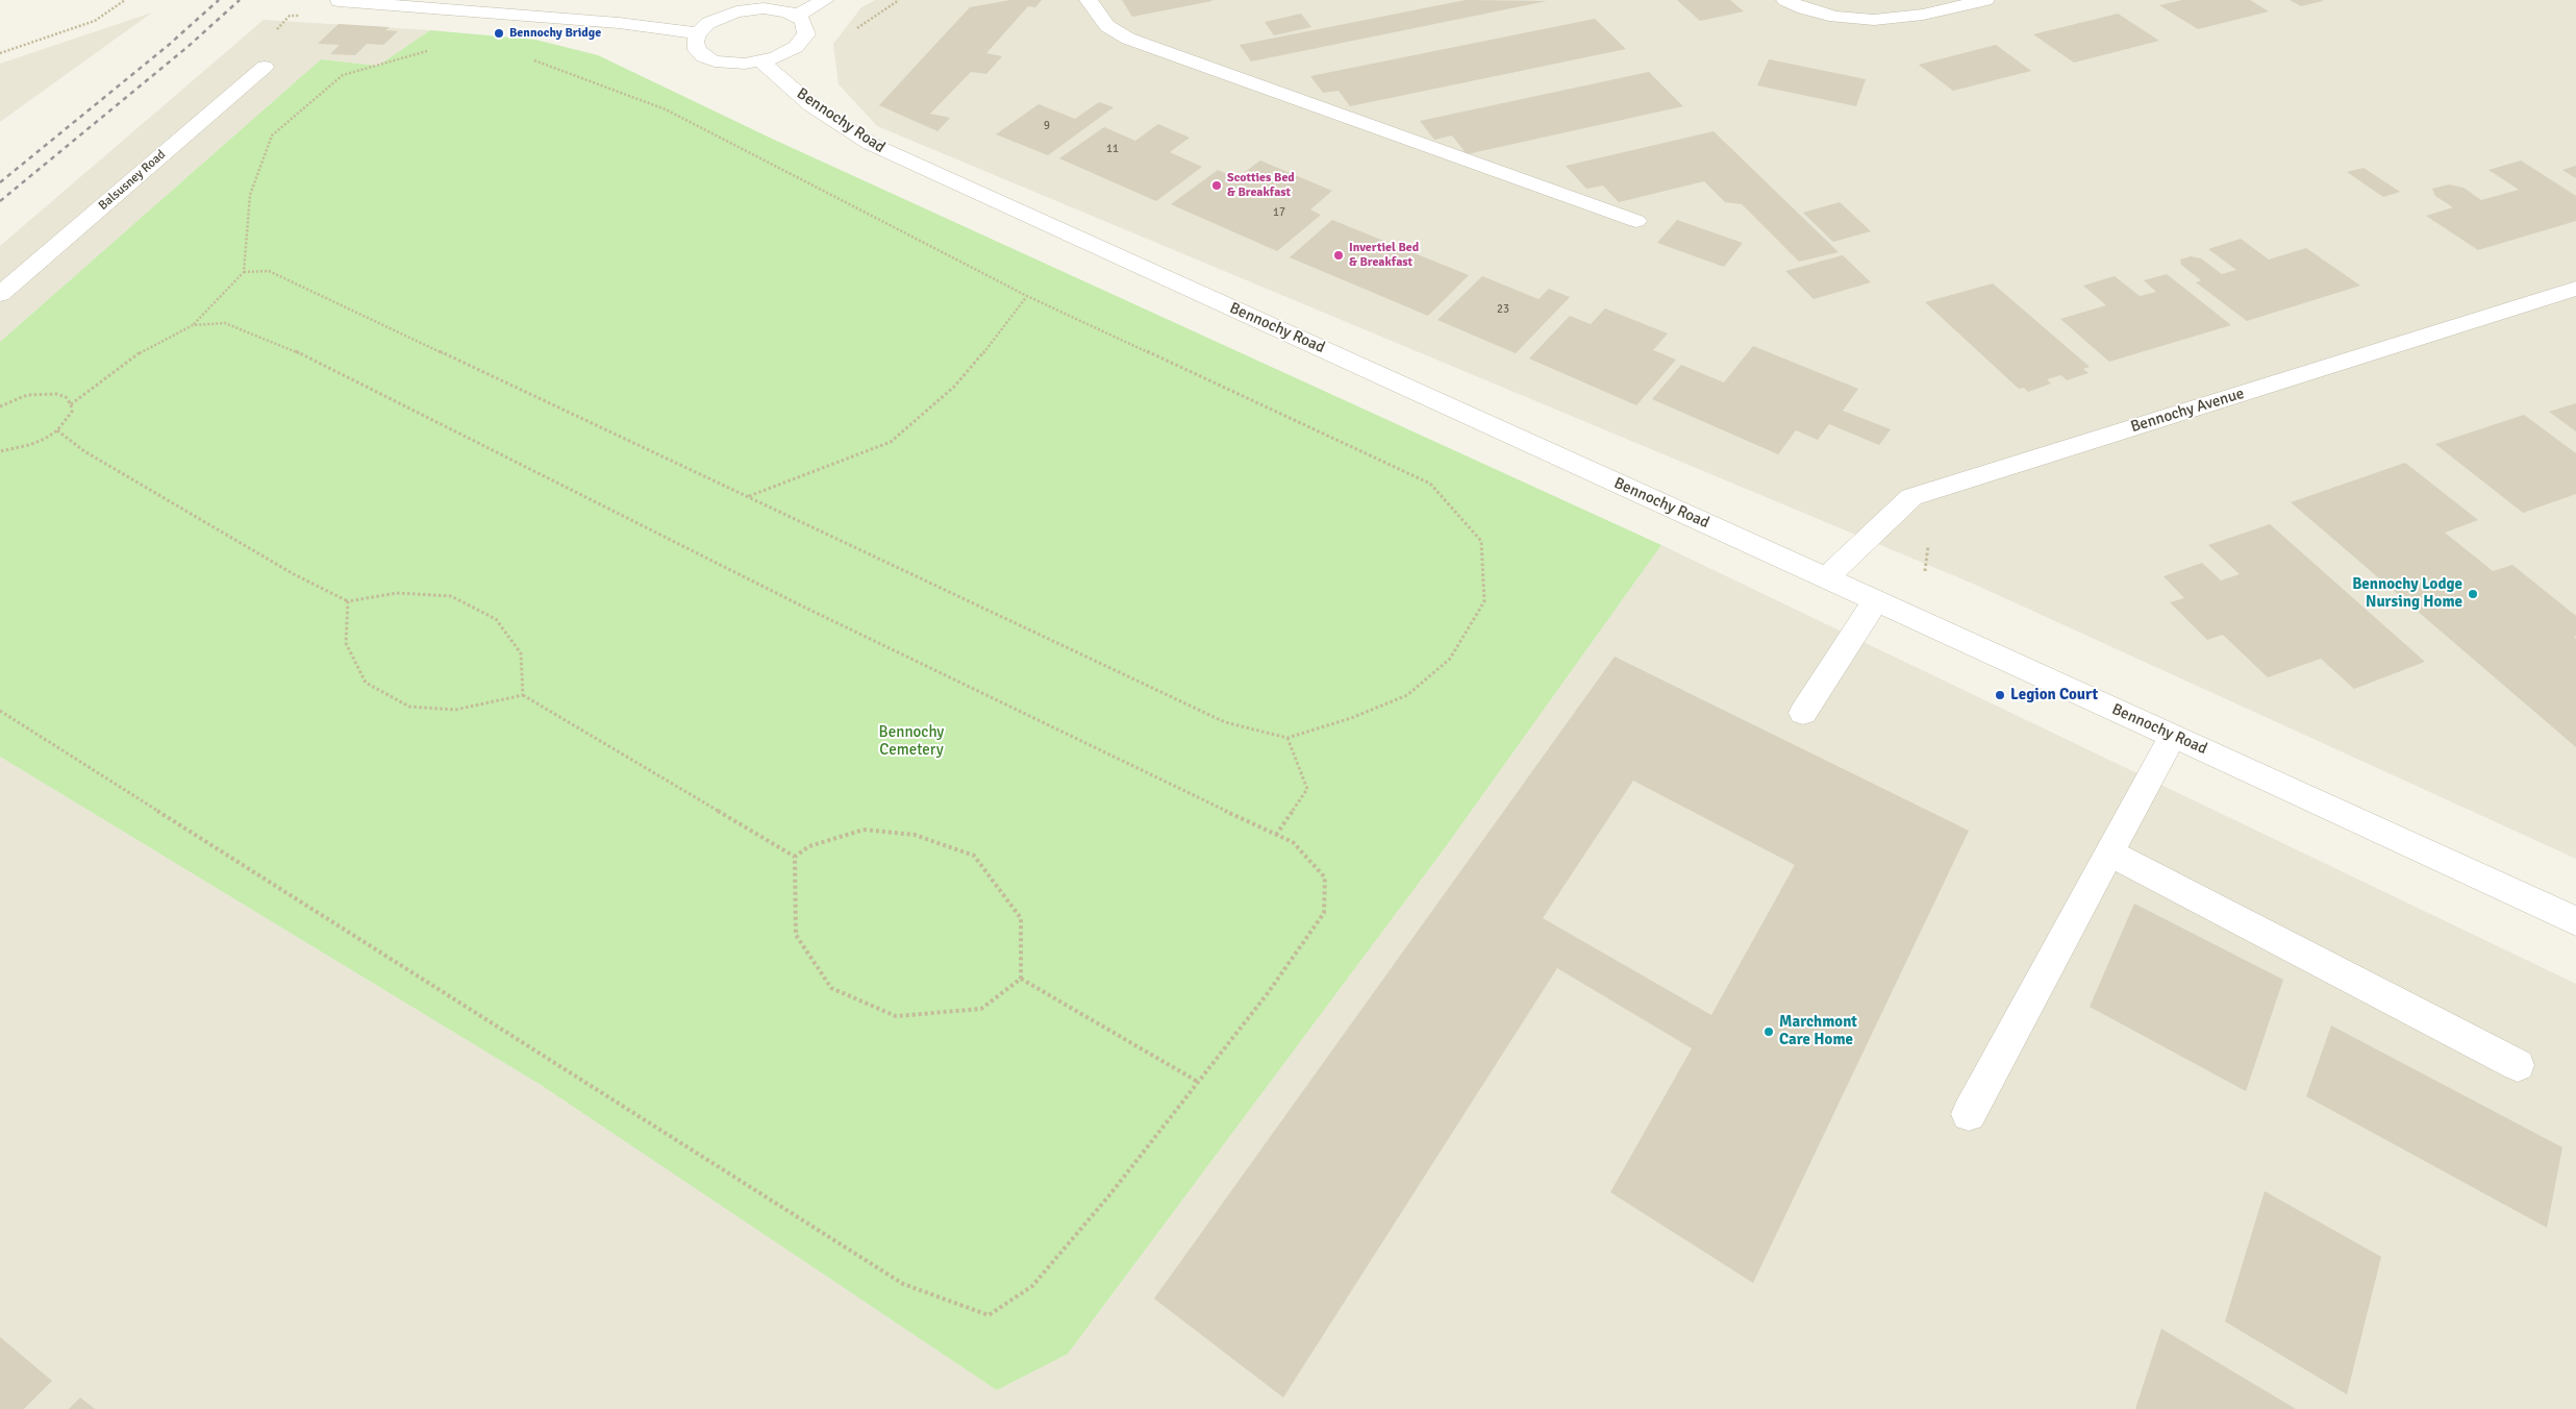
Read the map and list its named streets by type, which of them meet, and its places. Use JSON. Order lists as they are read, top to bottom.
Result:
{
  "streets": {
    "street": ["Bennochy Road", "Balsusney Road", "Bennochy Avenue"]
  },
  "crossings": [
    ["Bennochy Road", "Bennochy Avenue"]
  ],
  "parks": ["Bennochy Cemetery"],
  "places": [
    "Bennochy Bridge",
    "Scotties Bed & Breakfast",
    "Invertiel Bed & Breakfast",
    "Bennochy Lodge Nursing Home",
    "Legion Court",
    "Marchmont Care Home"
  ],
  "house_numbers": [
    "9",
    "11",
    "17",
    "23"
  ]
}
